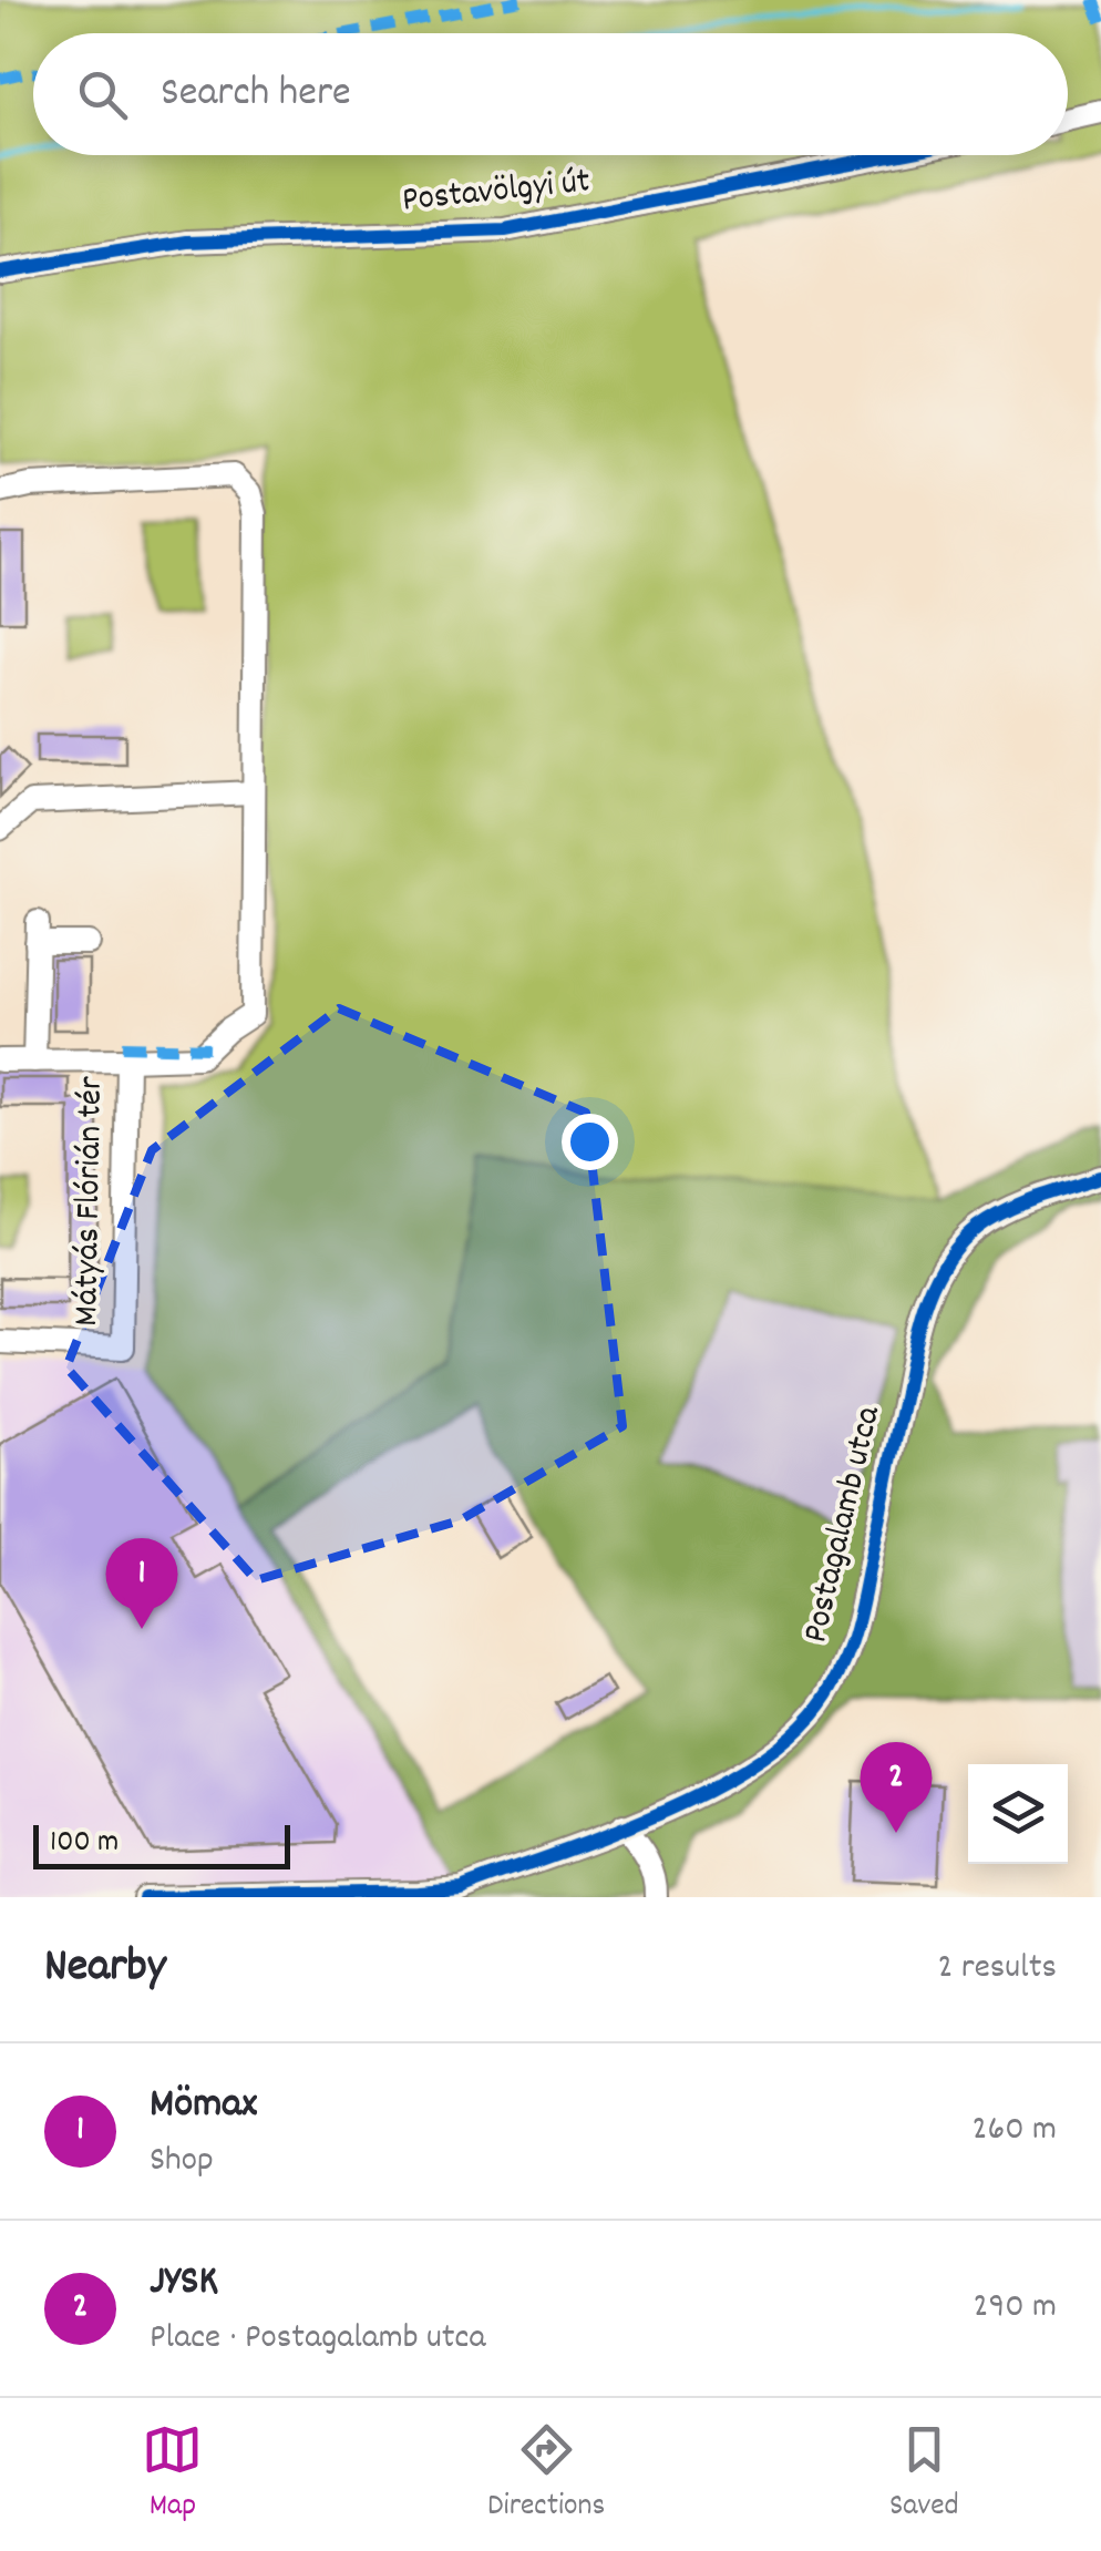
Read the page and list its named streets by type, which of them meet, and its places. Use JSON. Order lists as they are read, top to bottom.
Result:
{
  "streets": {
    "street": ["Postavölgyi út", "Mátyás Flórián tér", "Postagalamb utca"]
  },
  "scale_bar": "100 m",
  "page": {
    "search": "Search here",
    "pins": ["1", "2"],
    "scale": "100 m",
    "heading": ["Nearby", "2 results"],
    "list": [
      {
        "mark": "1",
        "name": "Mömax",
        "note": "Shop",
        "value": "260 m"
      },
      {
        "mark": "2",
        "name": "JYSK",
        "note": "Place · Postagalamb utca",
        "value": "290 m"
      }
    ],
    "nav": ["Map", "Directions", "Saved"]
  }
}
